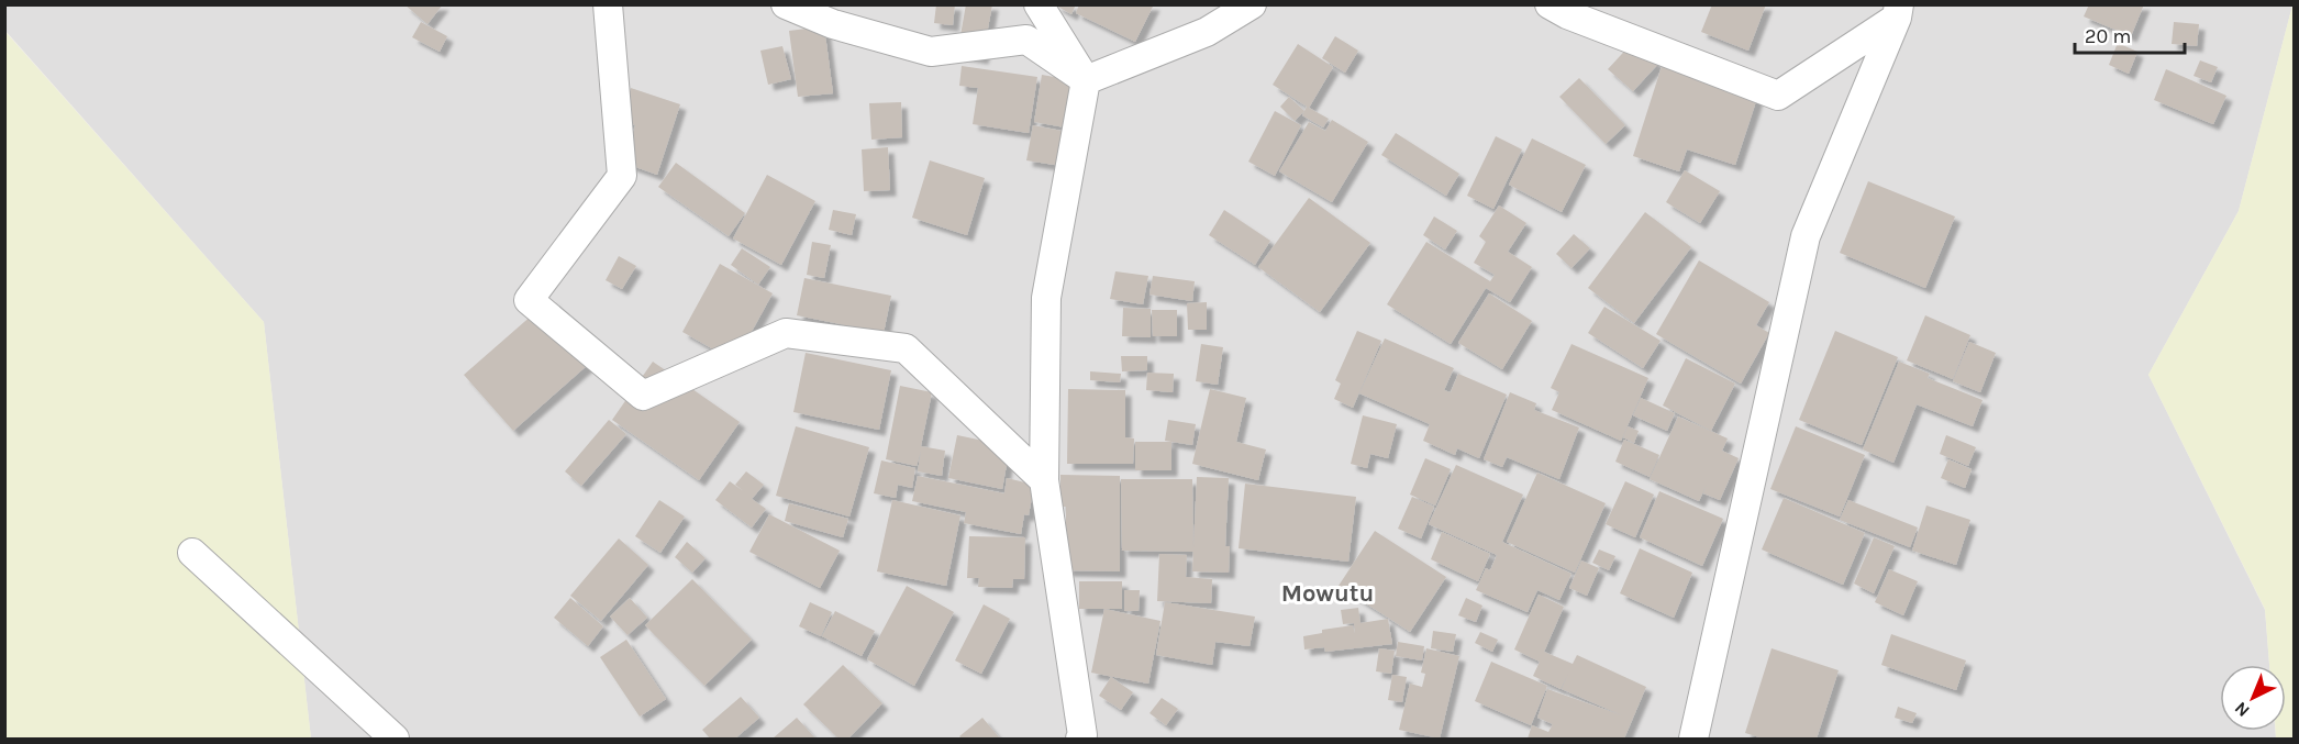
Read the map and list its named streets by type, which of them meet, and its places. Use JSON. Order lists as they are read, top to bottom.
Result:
{
  "districts": ["Mowutu"],
  "scale_bar": "20 m",
  "north": "bottom left"
}
